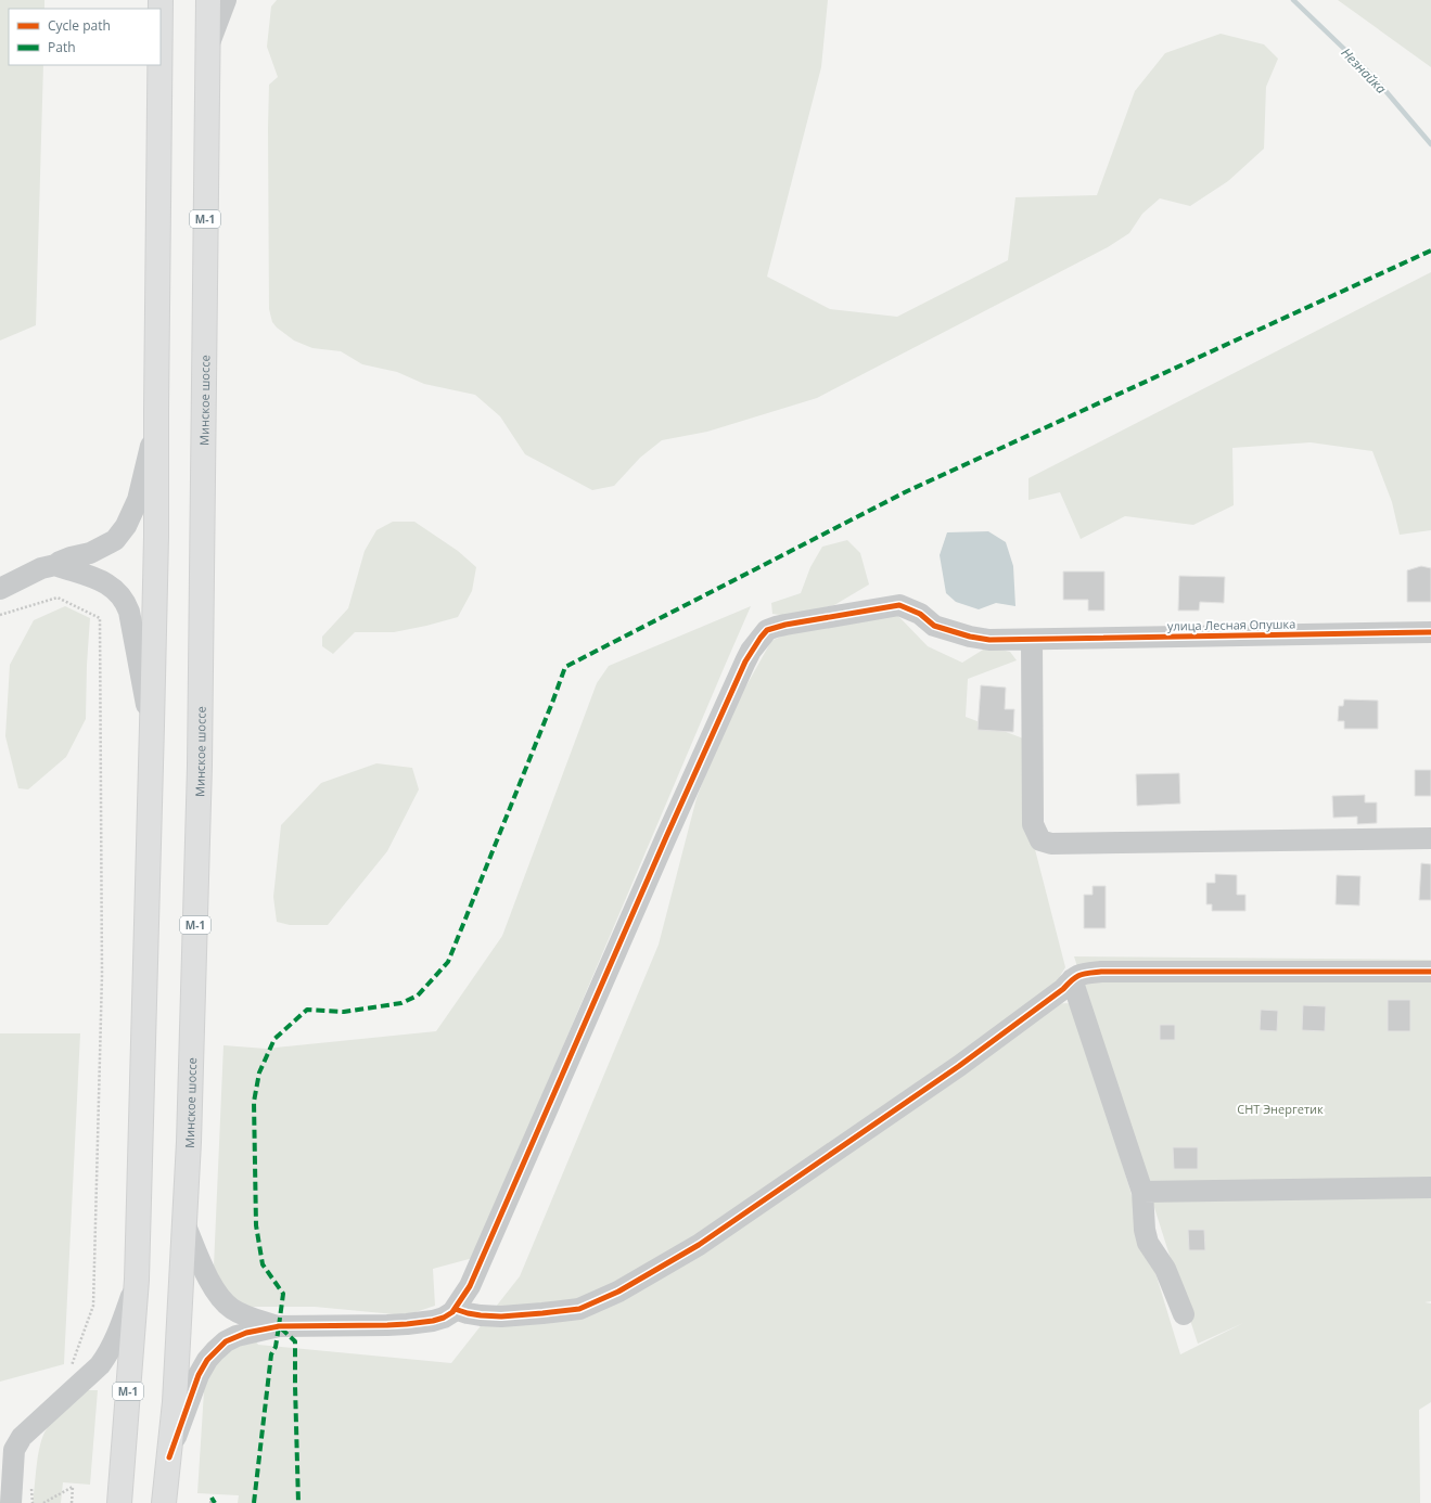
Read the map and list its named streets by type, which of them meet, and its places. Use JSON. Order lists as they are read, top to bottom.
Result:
{
  "streets": {
    "highway": ["М-1", "Минское шоссе"],
    "street": ["улица Лесная Опушка"]
  },
  "water": ["Незнайка"],
  "parks": ["СНТ Энергетик"],
  "legend": ["Cycle path", "Path"]
}
